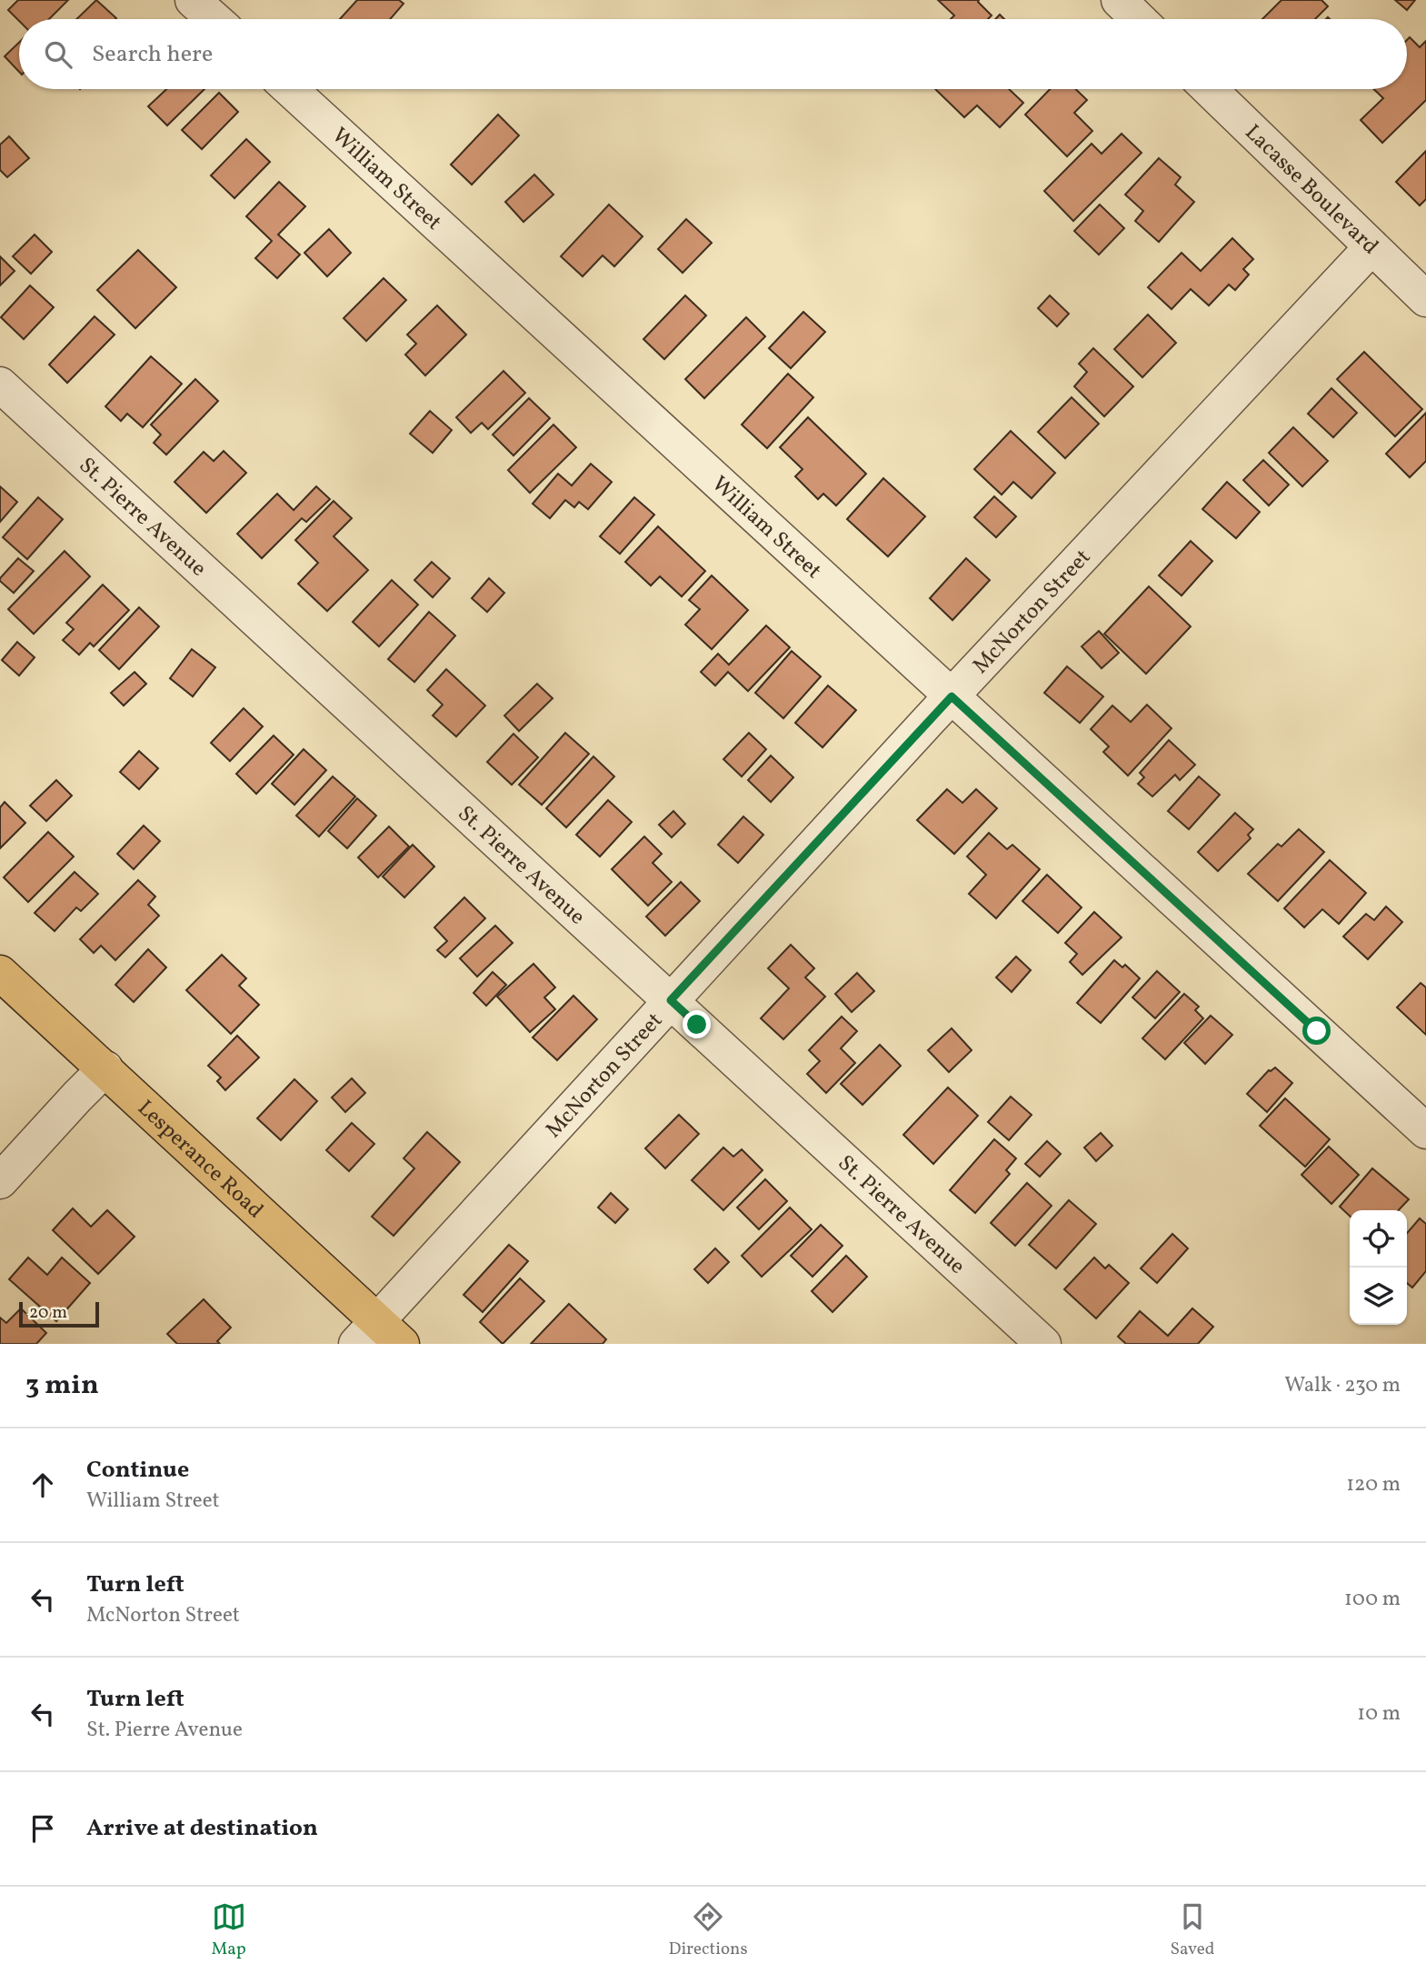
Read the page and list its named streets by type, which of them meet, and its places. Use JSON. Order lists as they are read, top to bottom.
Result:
{
  "streets": {
    "main road": ["Lesperance Road"],
    "street": [
      "William Street",
      "Lacasse Boulevard",
      "St. Pierre Avenue",
      "McNorton Street"
    ]
  },
  "crossings": [
    ["William Street", "McNorton Street"],
    ["Lacasse Boulevard", "McNorton Street"],
    ["St. Pierre Avenue", "McNorton Street"],
    ["McNorton Street", "Lesperance Road"]
  ],
  "scale_bar": "20 m",
  "page": {
    "search": "Search here",
    "scale": "20 m",
    "heading": ["3 min", "Walk · 230 m"],
    "list": [
      ["Continue", "William Street", "120 m"],
      ["Turn left", "McNorton Street", "100 m"],
      ["Turn left", "St. Pierre Avenue", "10 m"],
      "Arrive at destination"
    ],
    "nav": ["Map", "Directions", "Saved"]
  }
}
